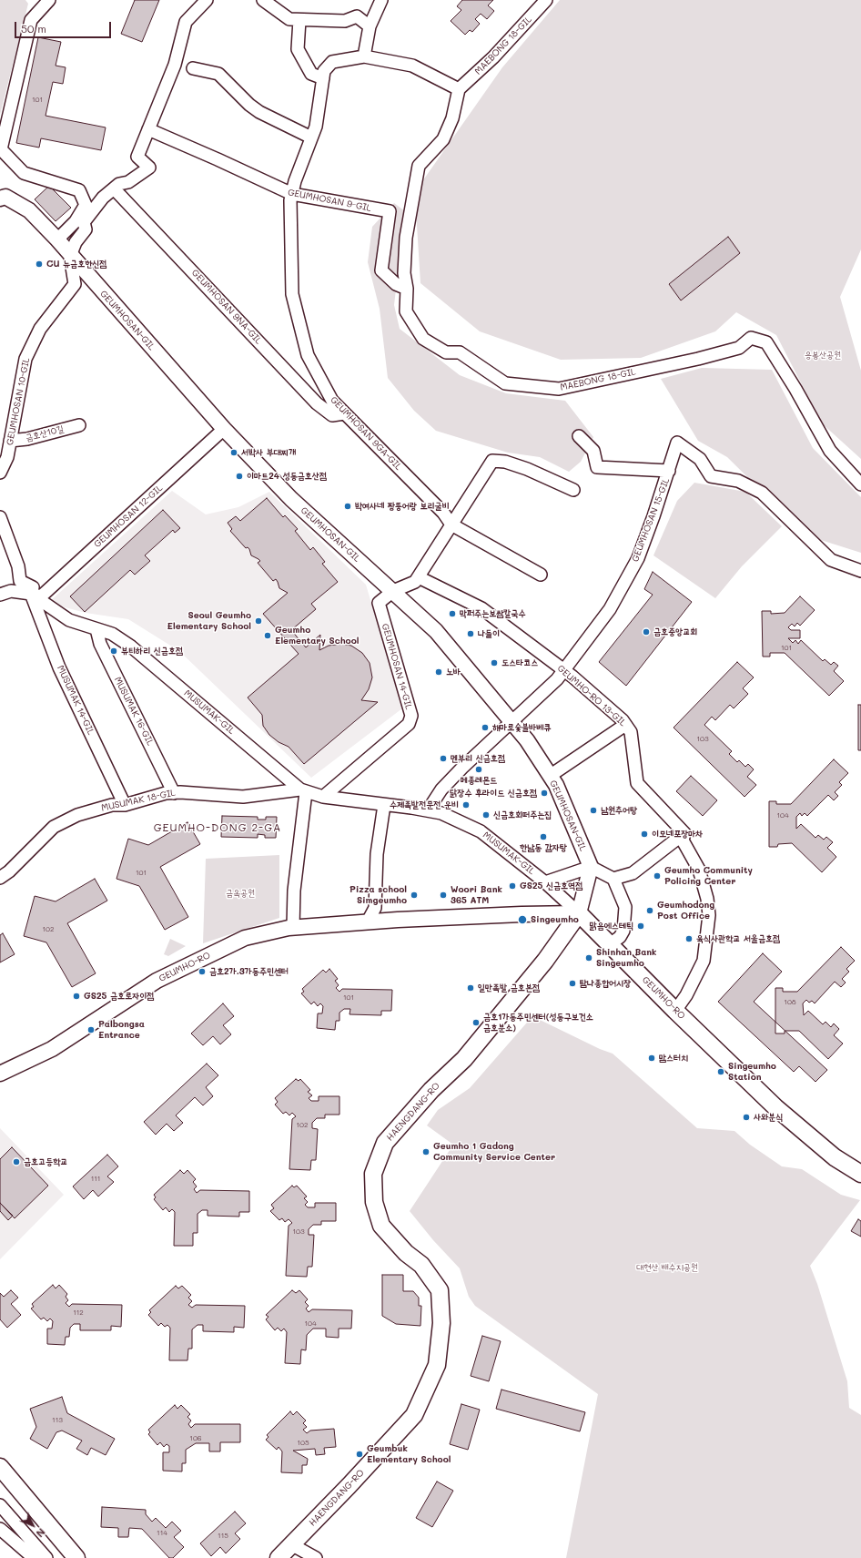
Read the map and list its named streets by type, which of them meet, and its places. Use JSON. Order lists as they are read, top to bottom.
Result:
{
  "streets": {
    "main road": ["GEUMHO-RO", "HAENGDANG-RO"],
    "street": [
      "MAEBONG 18-GIL",
      "GEUMHOSAN 9-GIL",
      "GEUMHOSAN 9NA-GIL",
      "GEUMHOSAN-GIL",
      "GEUMHOSAN 10-GIL",
      "금호산10길",
      "GEUMHOSAN 9GA-GIL",
      "GEUMHOSAN 12-GIL",
      "GEUMHOSAN 15-GIL",
      "GEUMHOSAN 14-GIL",
      "GEUMHO-RO 13-GIL",
      "MUSUMAK 14-GIL",
      "MUSUMAK 16-GIL",
      "MUSUMAK-GIL",
      "MUSUMAK 18-GIL"
    ]
  },
  "crossings": [
    ["MAEBONG 18-GIL", "GEUMHOSAN 9-GIL"],
    ["GEUMHOSAN 9-GIL", "GEUMHOSAN 9GA-GIL"],
    ["GEUMHOSAN 9NA-GIL", "GEUMHOSAN 9GA-GIL"],
    ["GEUMHOSAN-GIL", "GEUMHOSAN 10-GIL"],
    ["GEUMHOSAN-GIL", "GEUMHOSAN 12-GIL"],
    ["GEUMHOSAN-GIL", "GEUMHOSAN 15-GIL"],
    ["GEUMHOSAN-GIL", "GEUMHOSAN 14-GIL"],
    ["GEUMHOSAN 10-GIL", "금호산10길"],
    ["GEUMHOSAN 12-GIL", "MUSUMAK 14-GIL"],
    ["GEUMHOSAN 12-GIL", "MUSUMAK-GIL"],
    ["GEUMHOSAN 15-GIL", "GEUMHO-RO 13-GIL"],
    ["GEUMHOSAN 14-GIL", "MUSUMAK-GIL"],
    ["MUSUMAK 14-GIL", "MUSUMAK-GIL"],
    ["MUSUMAK 14-GIL", "MUSUMAK 18-GIL"],
    ["MUSUMAK 16-GIL", "MUSUMAK-GIL"],
    ["MUSUMAK 16-GIL", "MUSUMAK 18-GIL"],
    ["MUSUMAK-GIL", "MUSUMAK 18-GIL"],
    ["MUSUMAK-GIL", "GEUMHO-RO"],
    ["MUSUMAK-GIL", "HAENGDANG-RO"],
    ["GEUMHO-RO", "HAENGDANG-RO"]
  ],
  "districts": ["GEUMHO-DONG 2-GA"],
  "parks": ["응봉산공원", "금옥공원", "대현산 배수지공원"],
  "places": [
    "CU 뉴금호한신점",
    "서박사 부대찌개",
    "이마트24 성동금호산점",
    "박여사네 짱뚱어랑 보리굴비",
    "막퍼주는보쌈칼국수",
    "Seoul Geumho Elementary School",
    "금호중앙교회",
    "나들이",
    "Geumho Elementary School",
    "뷰티하리 신금호점",
    "도스타코스",
    "노바",
    "해마로숯불바베큐",
    "멘부리 신금호점",
    "메종레몬드",
    "닭장수 후라이드 신금호점",
    "수제족발전문전 운비",
    "남원추어탕",
    "신금호회떠주는집",
    "이모네포장마차",
    "한남동 감자탕",
    "Geumho Community Policing Center",
    "GS25 신금호역점",
    "Pizza school Simgeumho",
    "Woori Bank 365 ATM",
    "Geumhodong Post Office",
    "Singeumho",
    "맑음에스테틱",
    "육식사관학교 서울금호점",
    "Shinhan Bank Singeumho",
    "금호2가.3가동주민센터",
    "탐나종합어시장",
    "일만족발 금호본점",
    "GS25 금호로자이점",
    "금호1가동주민센터(성동구보건소 금호분소)",
    "Palbongsa Entrance",
    "맘스터치",
    "Singeumho Station",
    "사와분식",
    "Geumho 1 Gadong Community Service Center",
    "금호고등학교",
    "Geumbuk Elementary School"
  ],
  "house_numbers": [
    "101",
    "101",
    "103",
    "104",
    "101",
    "102",
    "101",
    "108",
    "102",
    "111",
    "103",
    "112",
    "104",
    "113",
    "106",
    "105",
    "114",
    "115"
  ],
  "scale_bar": "50 m",
  "north": "bottom right"
}
